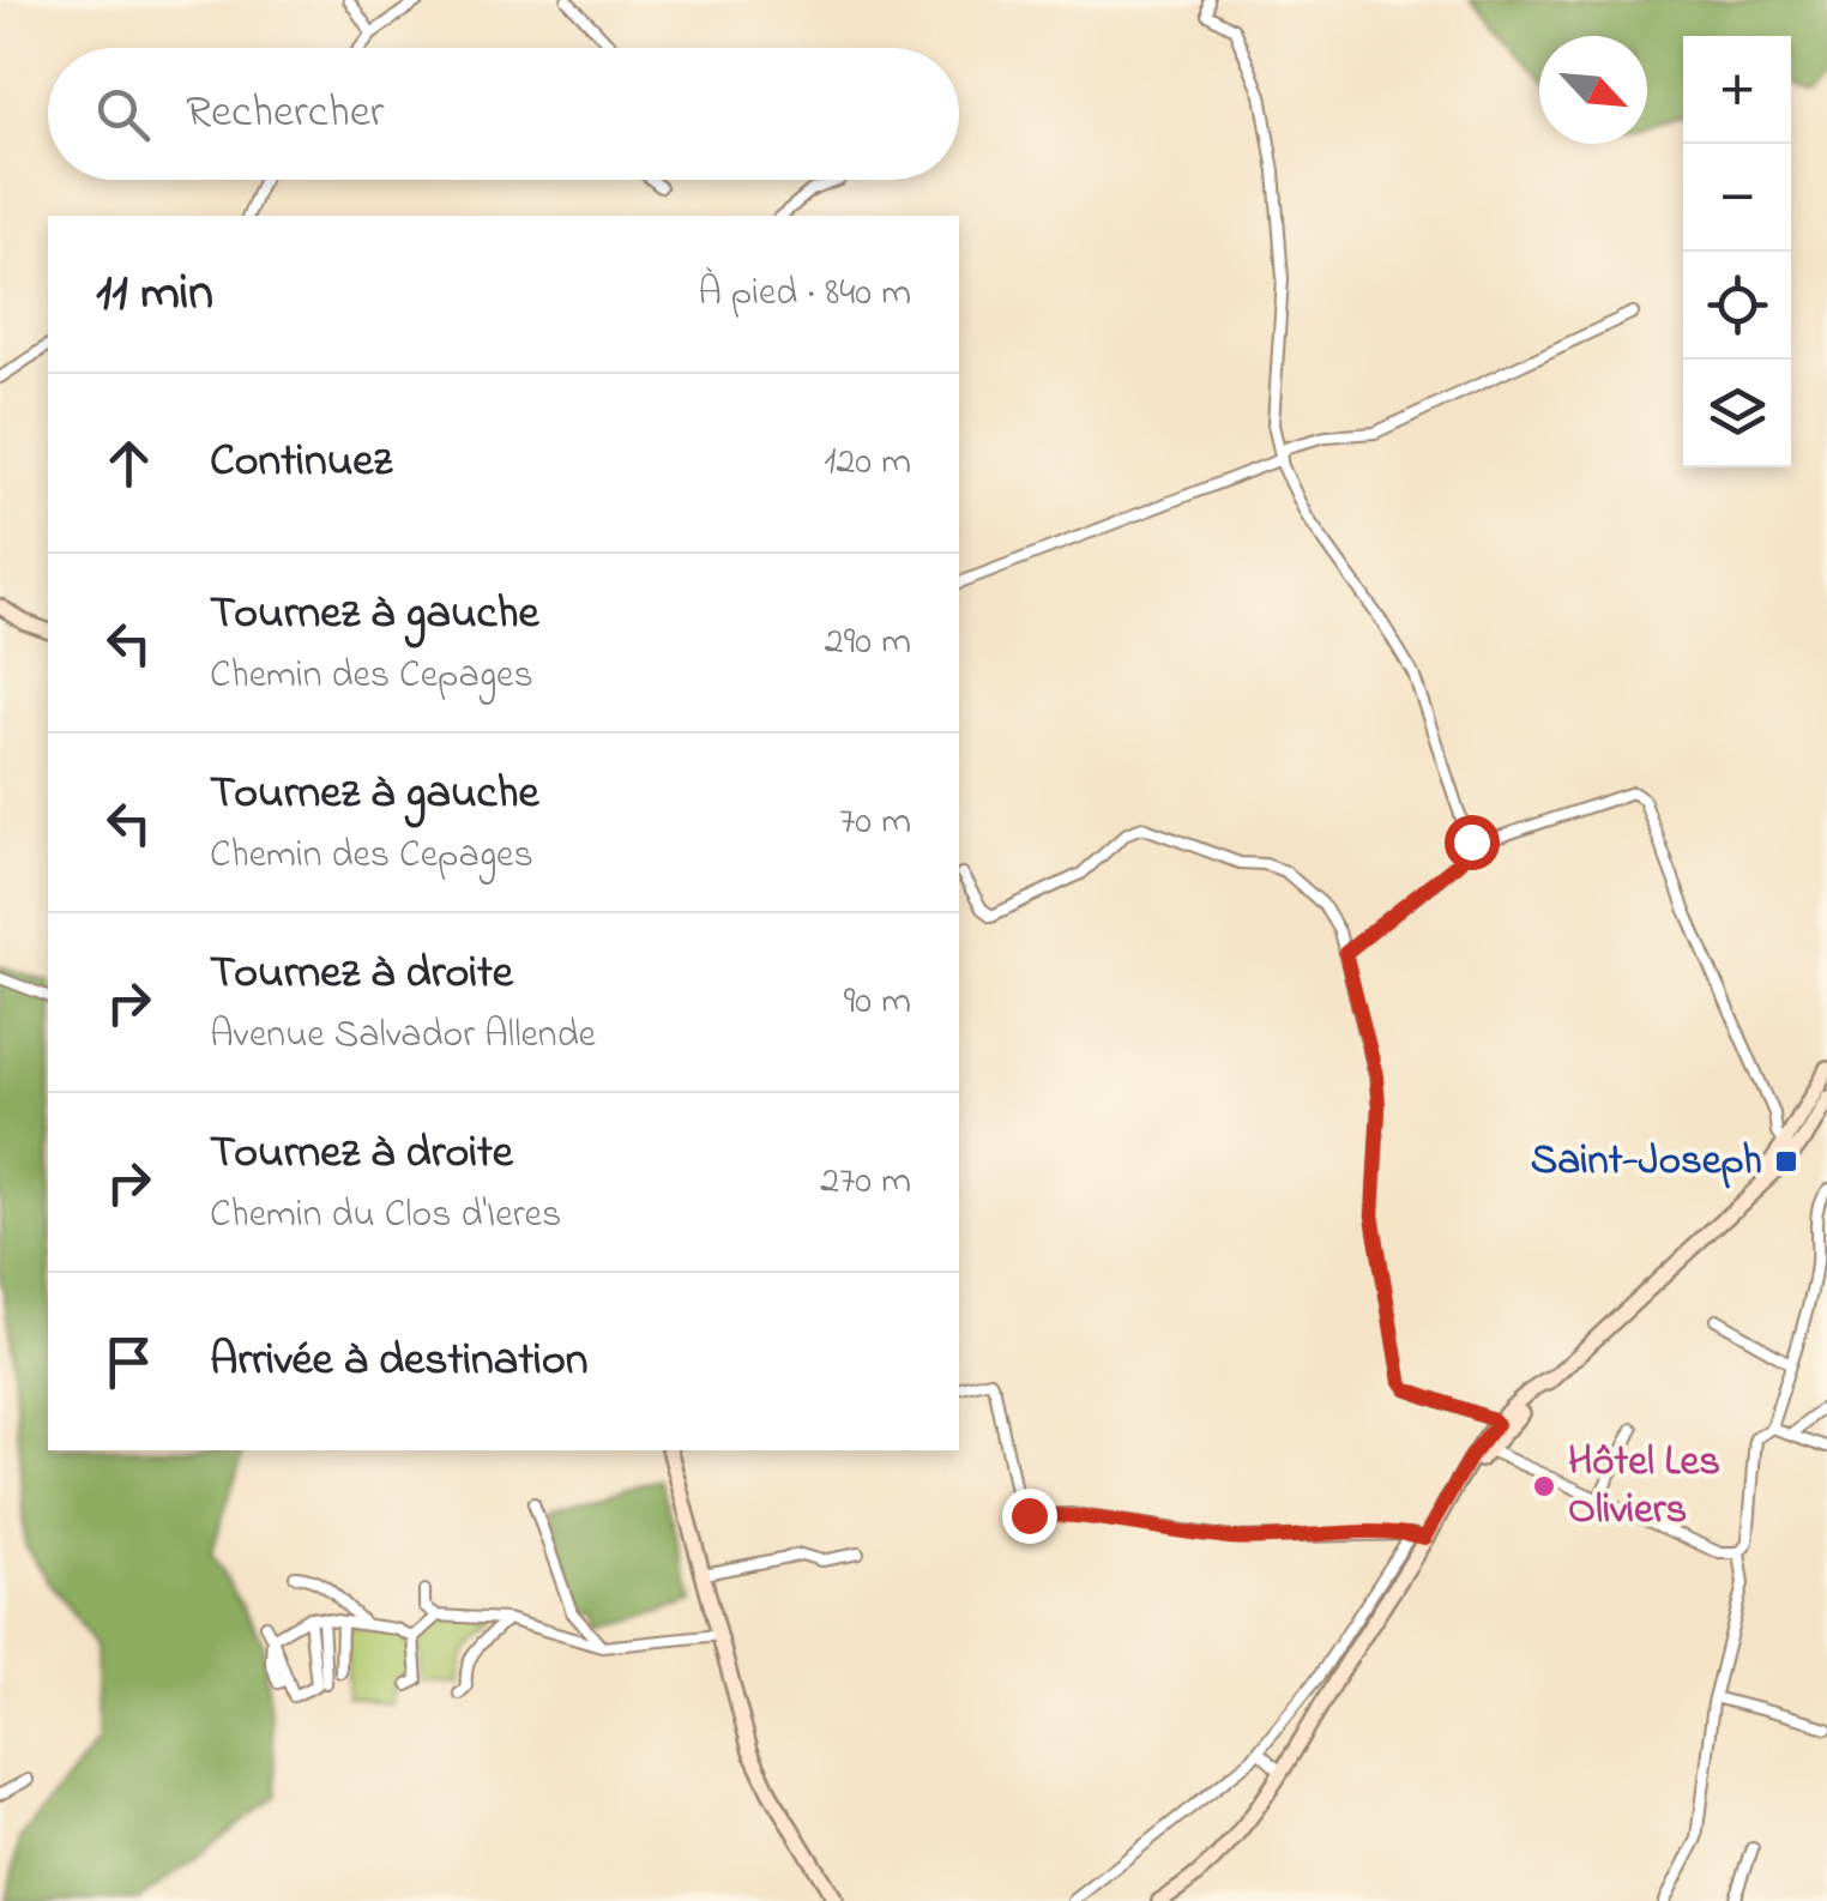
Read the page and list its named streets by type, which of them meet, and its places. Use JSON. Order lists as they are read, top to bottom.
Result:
{
  "places": {
    "transit": ["Saint-Joseph"],
    "other": ["Hôtel Les Oliviers"]
  },
  "north": "bottom right",
  "page": {
    "map_buttons": ["+", "−"],
    "search": "Rechercher",
    "heading": ["11 min", "À pied · 840 m"],
    "list": [
      ["Continuez", "120 m"],
      ["Tournez à gauche", "Chemin des Cepages", "290 m"],
      ["Tournez à gauche", "Chemin des Cepages", "70 m"],
      ["Tournez à droite", "Avenue Salvador Allende", "90 m"],
      ["Tournez à droite", "Chemin du Clos d'Ieres", "270 m"],
      "Arrivée à destination"
    ]
  }
}
